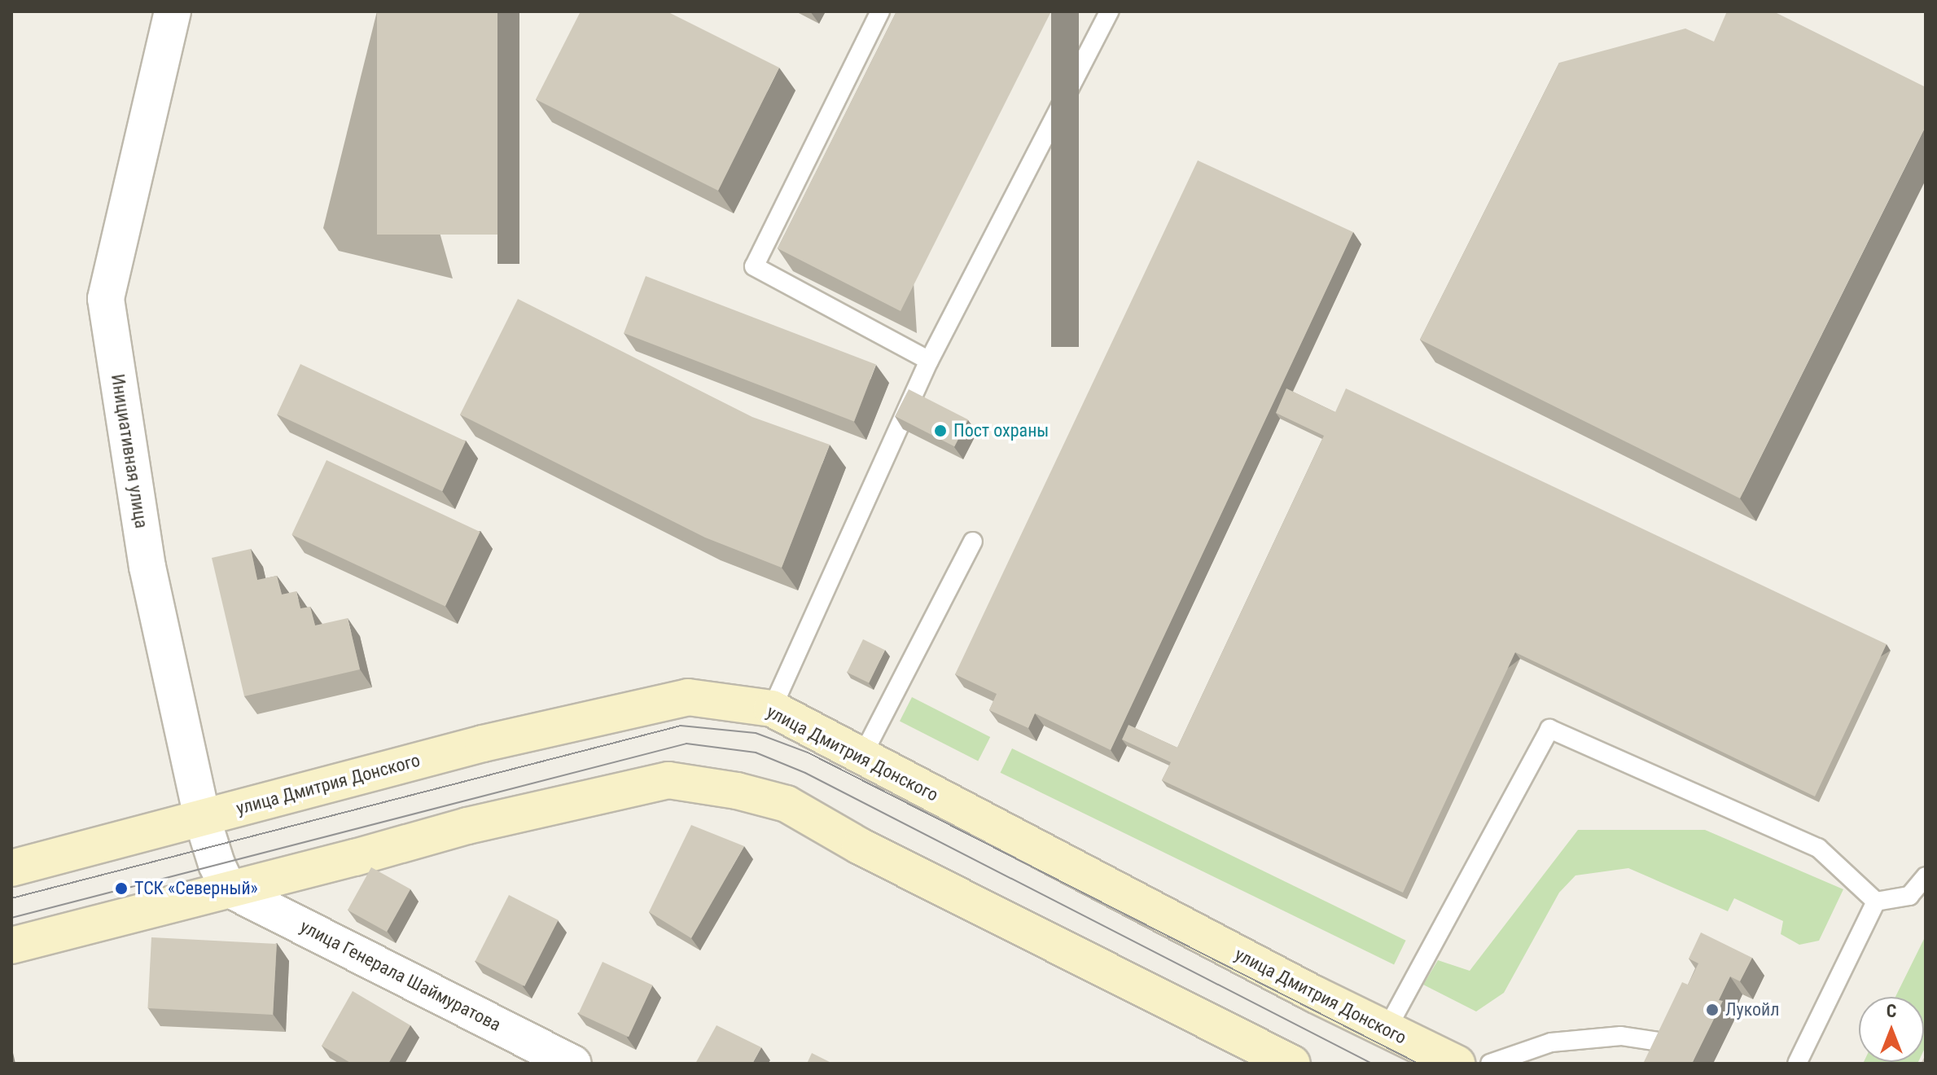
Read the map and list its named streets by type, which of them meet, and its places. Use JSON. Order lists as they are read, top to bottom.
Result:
{
  "streets": {
    "street": ["Инициативная улица", "улица Дмитрия Донского", "улица Генерала Шаймуратова"]
  },
  "crossings": [
    ["Инициативная улица", "улица Дмитрия Донского"],
    ["Инициативная улица", "улица Генерала Шаймуратова"]
  ],
  "places": ["Пост охраны", "ТСК «Северный»", "Лукойл"],
  "north": "top"
}
